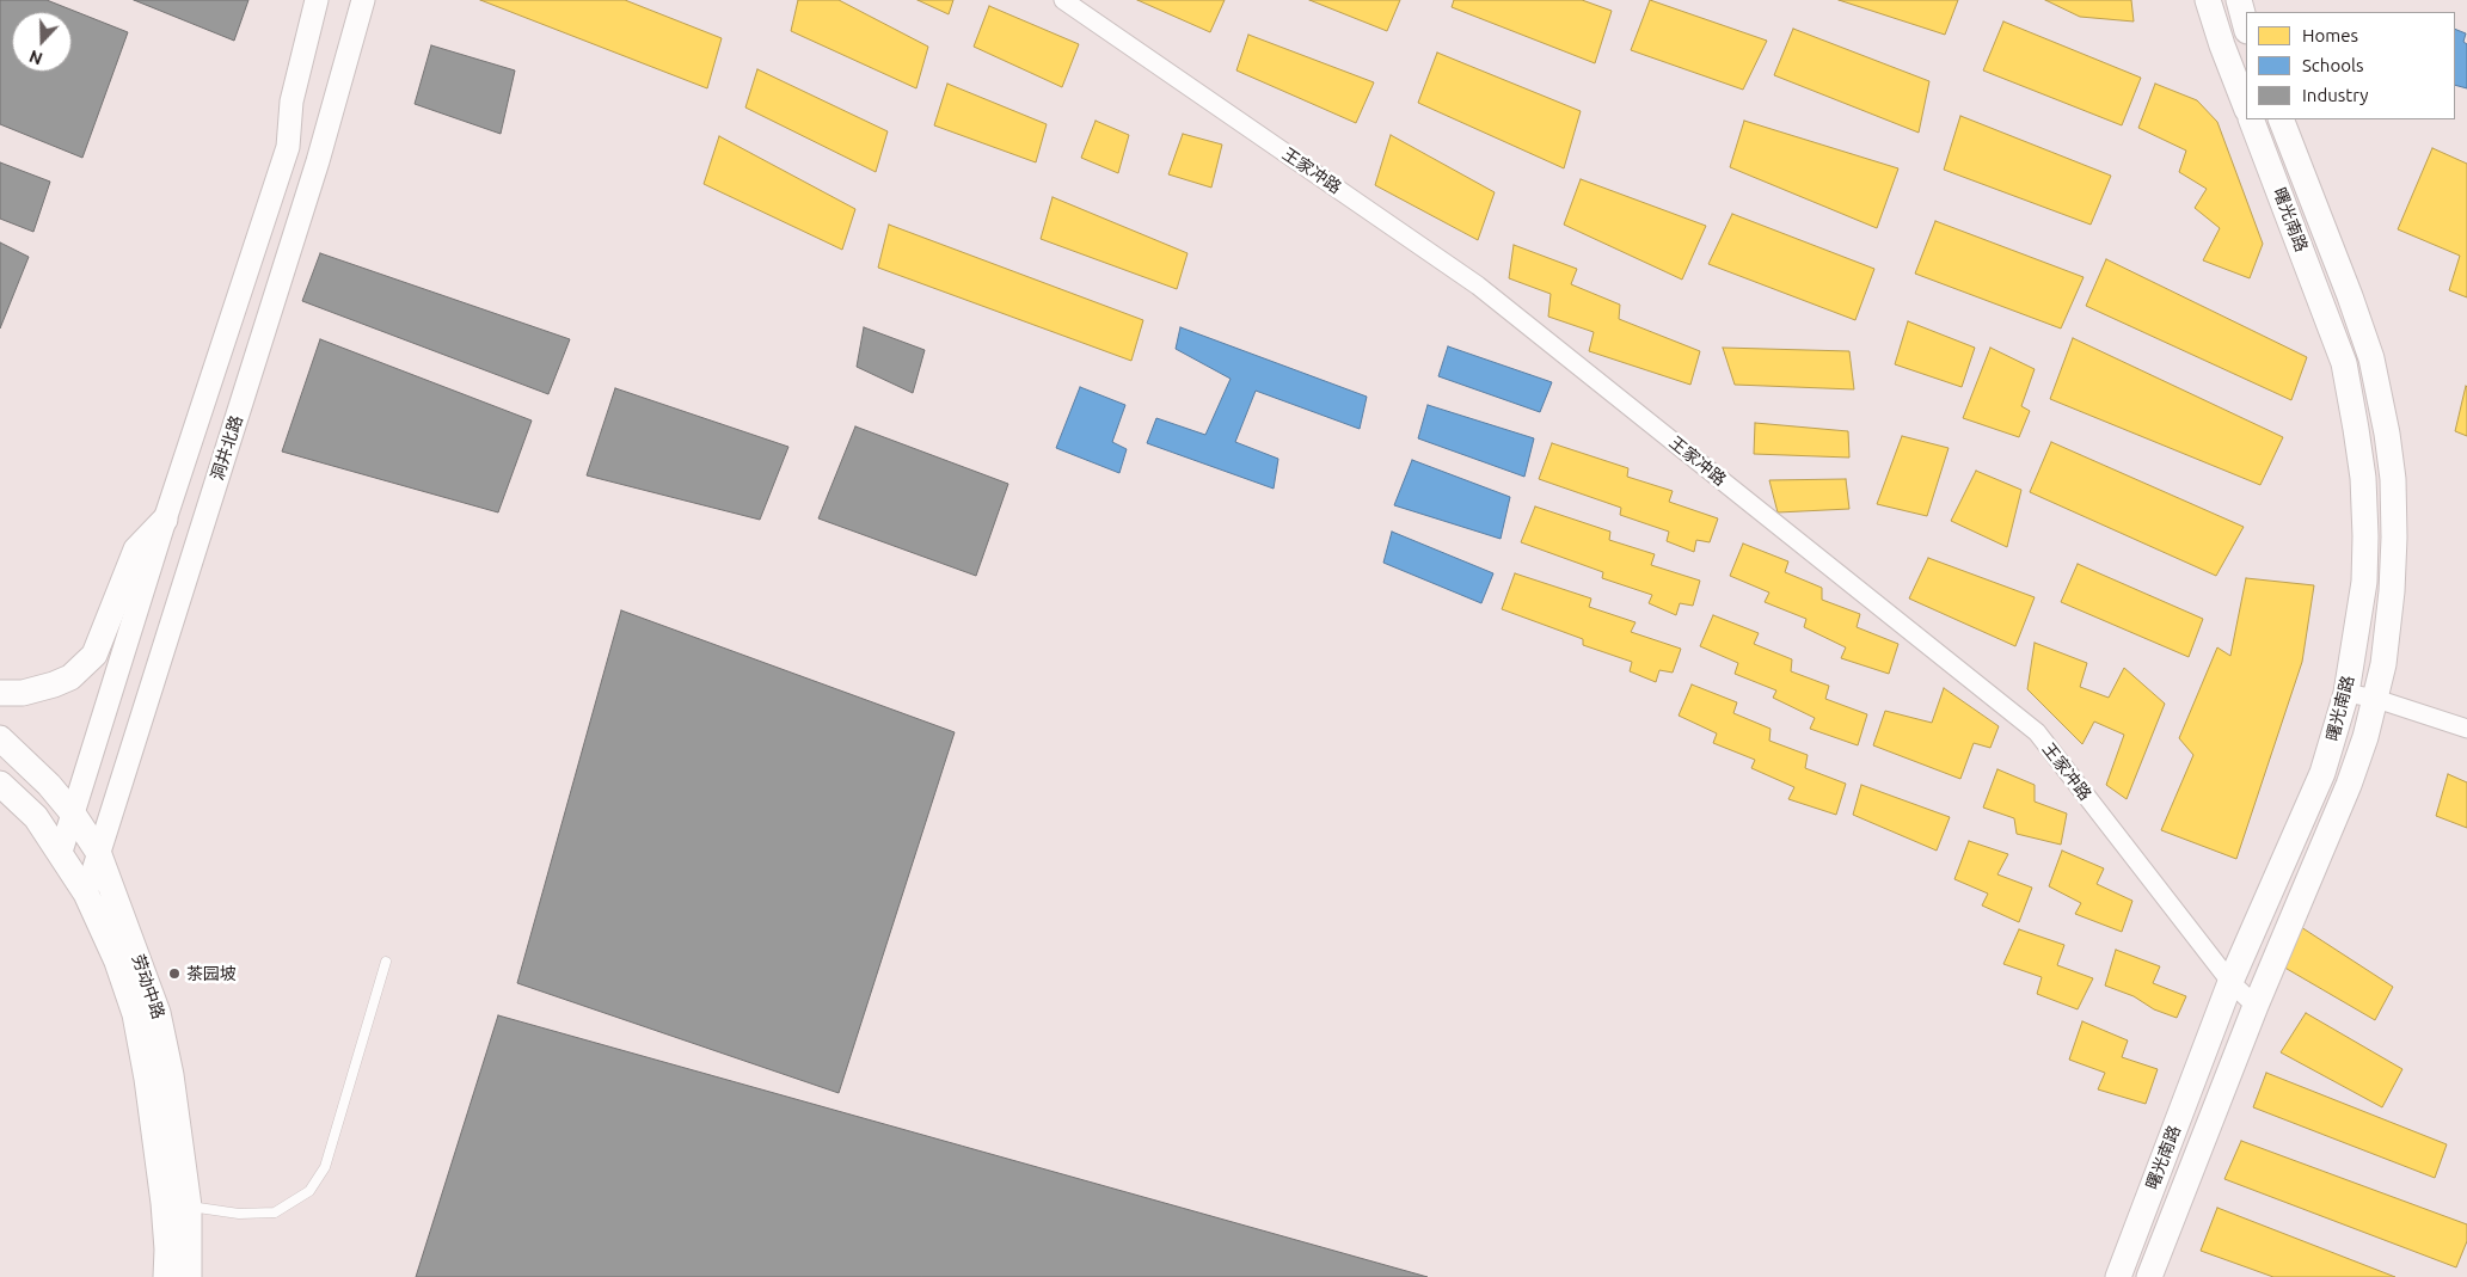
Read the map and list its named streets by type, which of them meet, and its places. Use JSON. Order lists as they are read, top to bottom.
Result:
{
  "streets": {
    "main road": ["曙光南路", "劳动中路"],
    "street": ["王家冲路", "洞井北路"]
  },
  "crossings": [
    ["王家冲路", "曙光南路"],
    ["洞井北路", "劳动中路"]
  ],
  "places": ["茶园坡"],
  "legend": ["Homes", "Schools", "Industry"],
  "north": "bottom"
}
